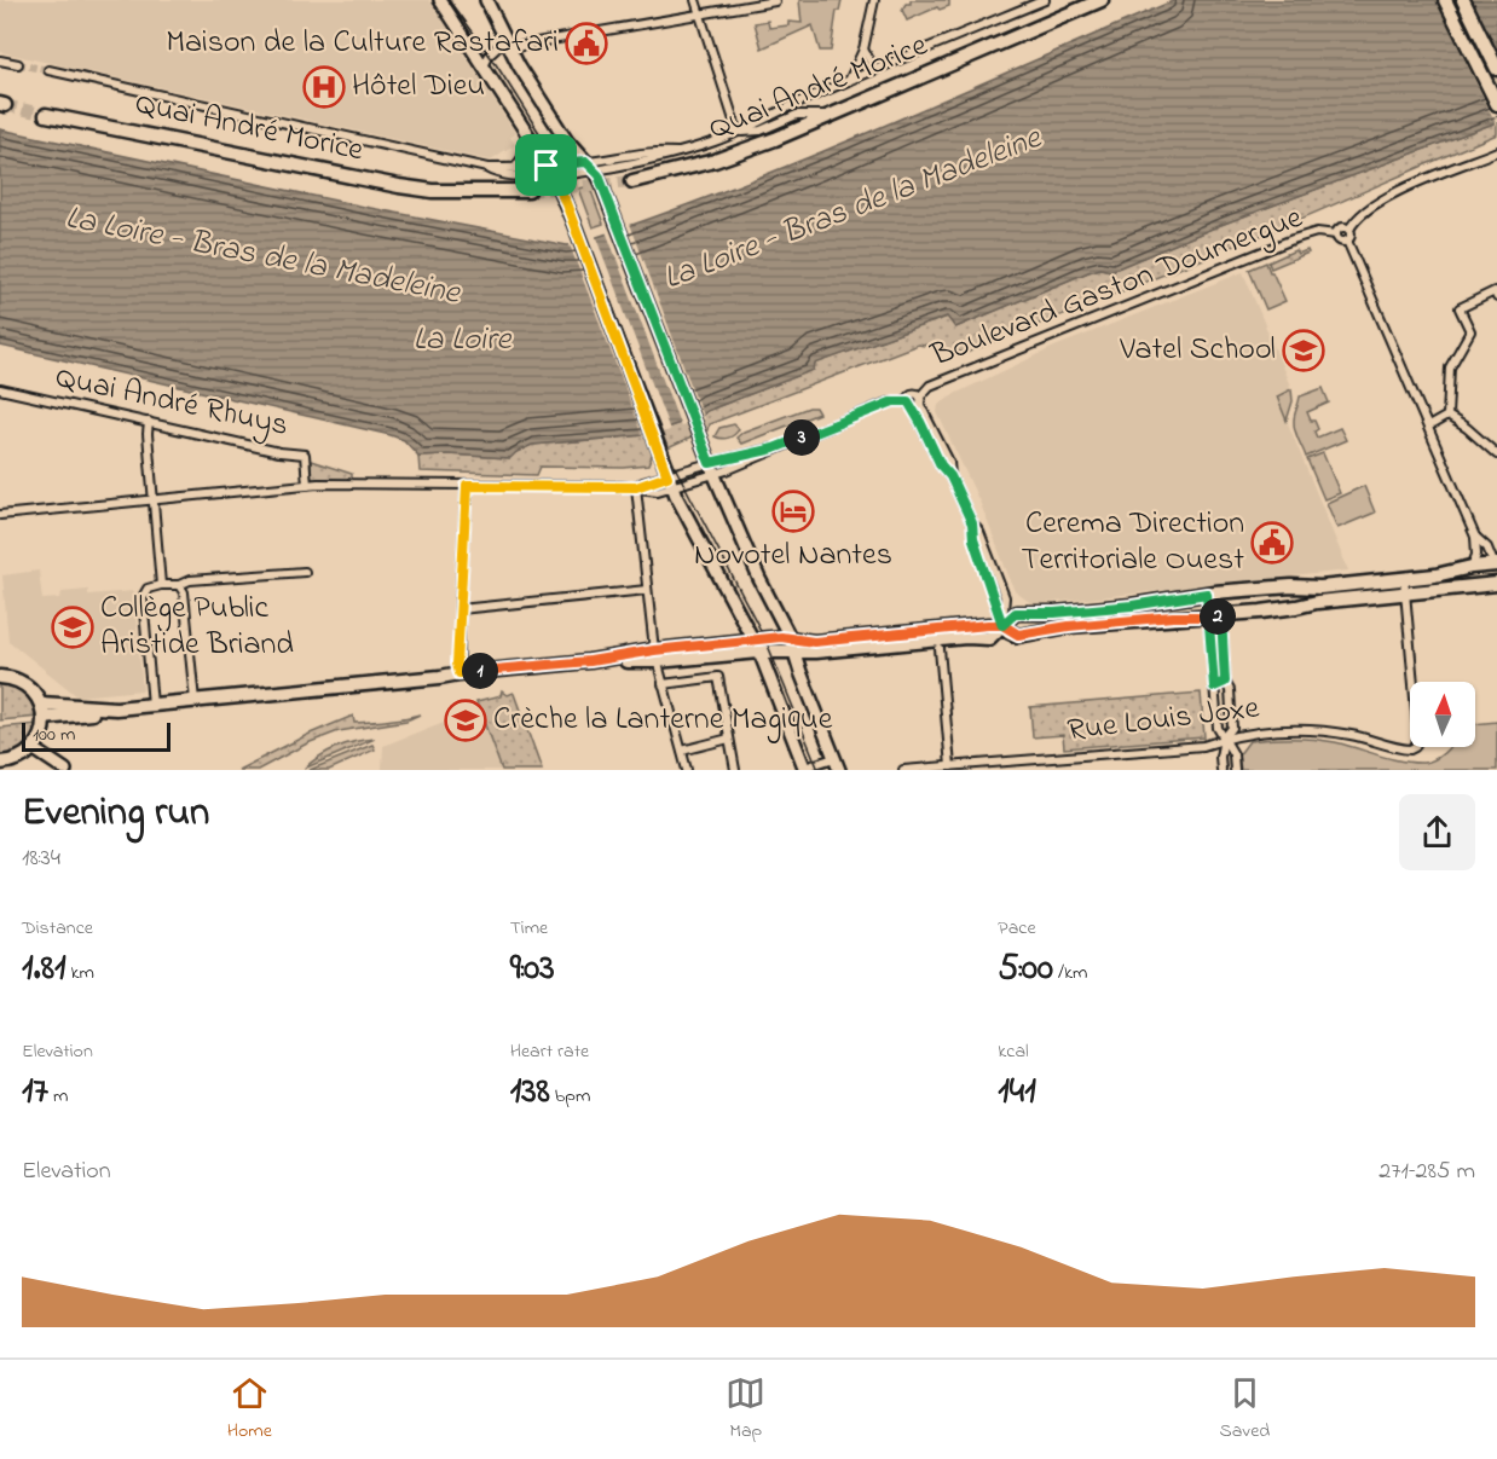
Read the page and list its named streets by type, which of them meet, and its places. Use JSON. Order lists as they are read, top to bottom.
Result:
{
  "streets": {
    "main road": ["Quai André Morice"],
    "street": ["Boulevard Gaston Doumergue", "Quai André Rhuys", "Rue Louis Joxe"]
  },
  "crossings": [
    ["Boulevard Gaston Doumergue", "Quai André Rhuys"]
  ],
  "water": ["La Loire - Bras de la Madeleine", "La Loire"],
  "places": {
    "public building": ["Maison de la Culture Rastafari", "Cerema Direction Territoriale Ouest"],
    "hospital": ["Hôtel Dieu"],
    "school or university": ["Vatel School", "Collège Public Aristide Briand", "Crèche la Lanterne Magique"],
    "hotel": ["Novotel Nantes"]
  },
  "scale_bar": "100 m",
  "north": "top",
  "page": {
    "pins": ["3", "2", "1"],
    "scale": "100 m",
    "heading": ["Evening run", "18:34"],
    "stats": [
      ["Distance", "1.81 km"],
      ["Time", "9:03"],
      ["Pace", "5:00 /km"],
      ["Elevation", "17 m"],
      ["Heart rate", "138 bpm"],
      ["kcal", "141"]
    ],
    "chart": ["Elevation", "271–285 m"],
    "tabs": ["Home", "Map", "Saved"]
  }
}
